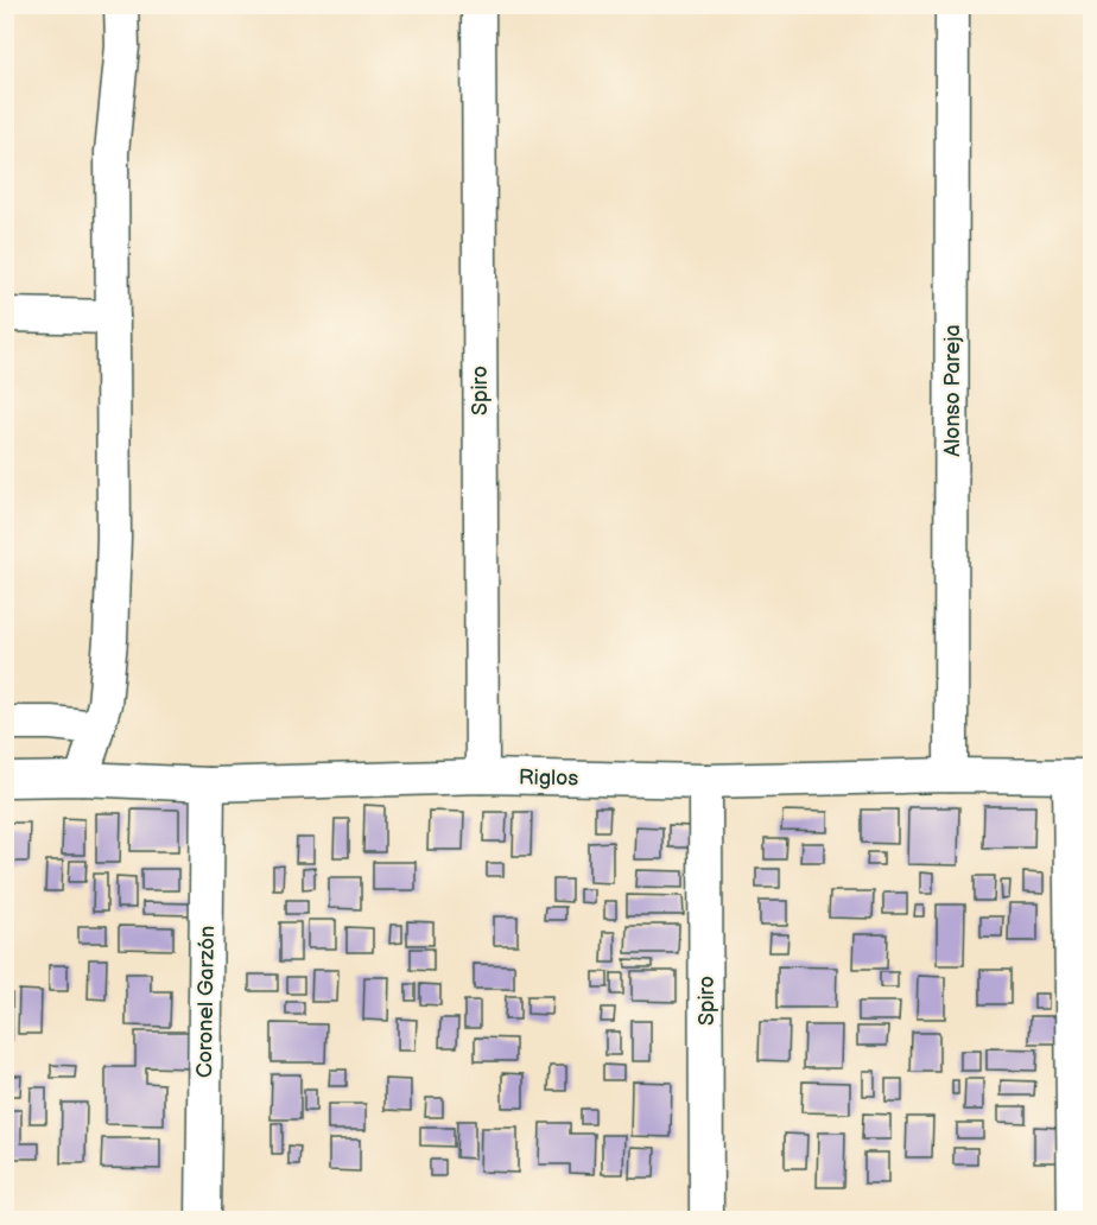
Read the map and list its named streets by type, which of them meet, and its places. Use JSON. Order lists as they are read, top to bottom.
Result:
{
  "streets": {
    "street": [
      "Spiro",
      "Alonso Pareja",
      "Riglos",
      "Coronel Garzón"
    ]
  },
  "crossings": [
    ["Spiro", "Riglos"],
    ["Alonso Pareja", "Riglos"],
    ["Riglos", "Coronel Garzón"]
  ]
}
